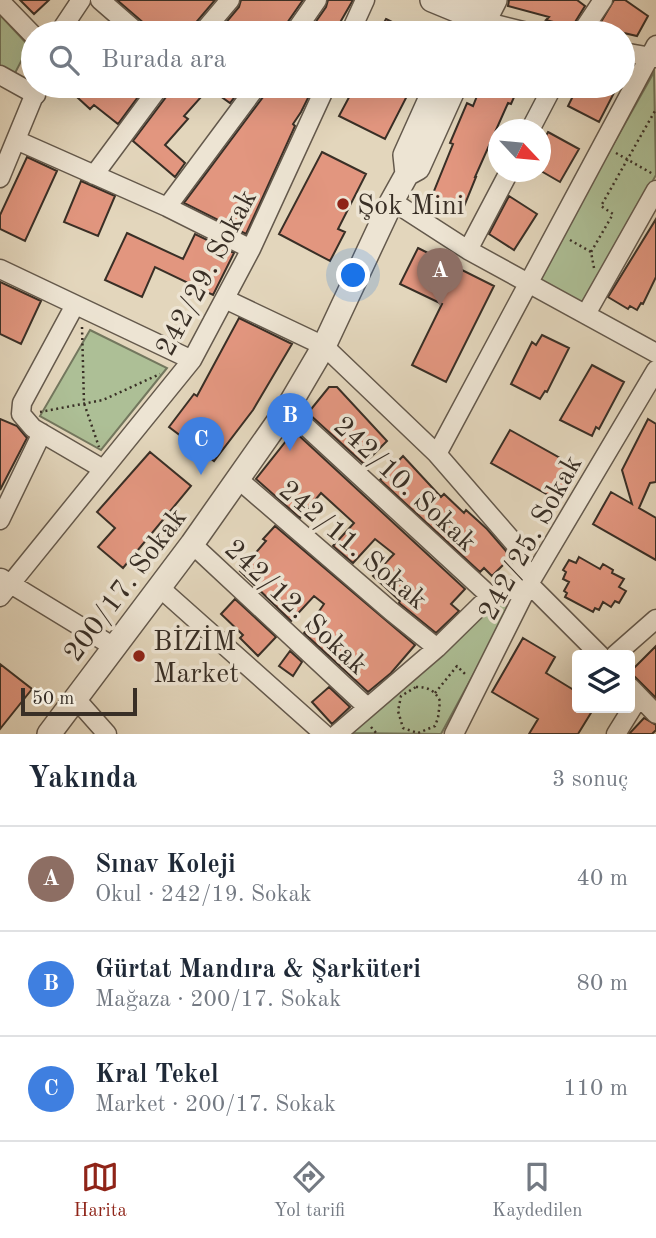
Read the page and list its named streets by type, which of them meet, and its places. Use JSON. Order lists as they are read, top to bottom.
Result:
{
  "streets": {
    "street": [
      "242/29. Sokak",
      "242/10. Sokak",
      "242/25. Sokak",
      "242/11. Sokak",
      "200/17. Sokak",
      "242/12. Sokak"
    ]
  },
  "crossings": [
    ["242/10. Sokak", "200/17. Sokak"],
    ["242/11. Sokak", "200/17. Sokak"],
    ["200/17. Sokak", "242/12. Sokak"]
  ],
  "places": ["Şok Mini", "BİZİM Market"],
  "scale_bar": "50 m",
  "north": "bottom right",
  "page": {
    "search": "Burada ara",
    "pins": ["A", "B", "C"],
    "scale": "50 m",
    "heading": ["Yakında", "3 sonuç"],
    "list": [
      {
        "mark": "A",
        "name": "Sınav Koleji",
        "note": "Okul · 242/19. Sokak",
        "value": "40 m"
      },
      {
        "mark": "B",
        "name": "Gürtat Mandıra & Şarküteri",
        "note": "Mağaza · 200/17. Sokak",
        "value": "80 m"
      },
      {
        "mark": "C",
        "name": "Kral Tekel",
        "note": "Market · 200/17. Sokak",
        "value": "110 m"
      }
    ],
    "nav": ["Harita", "Yol tarifi", "Kaydedilen"]
  }
}
